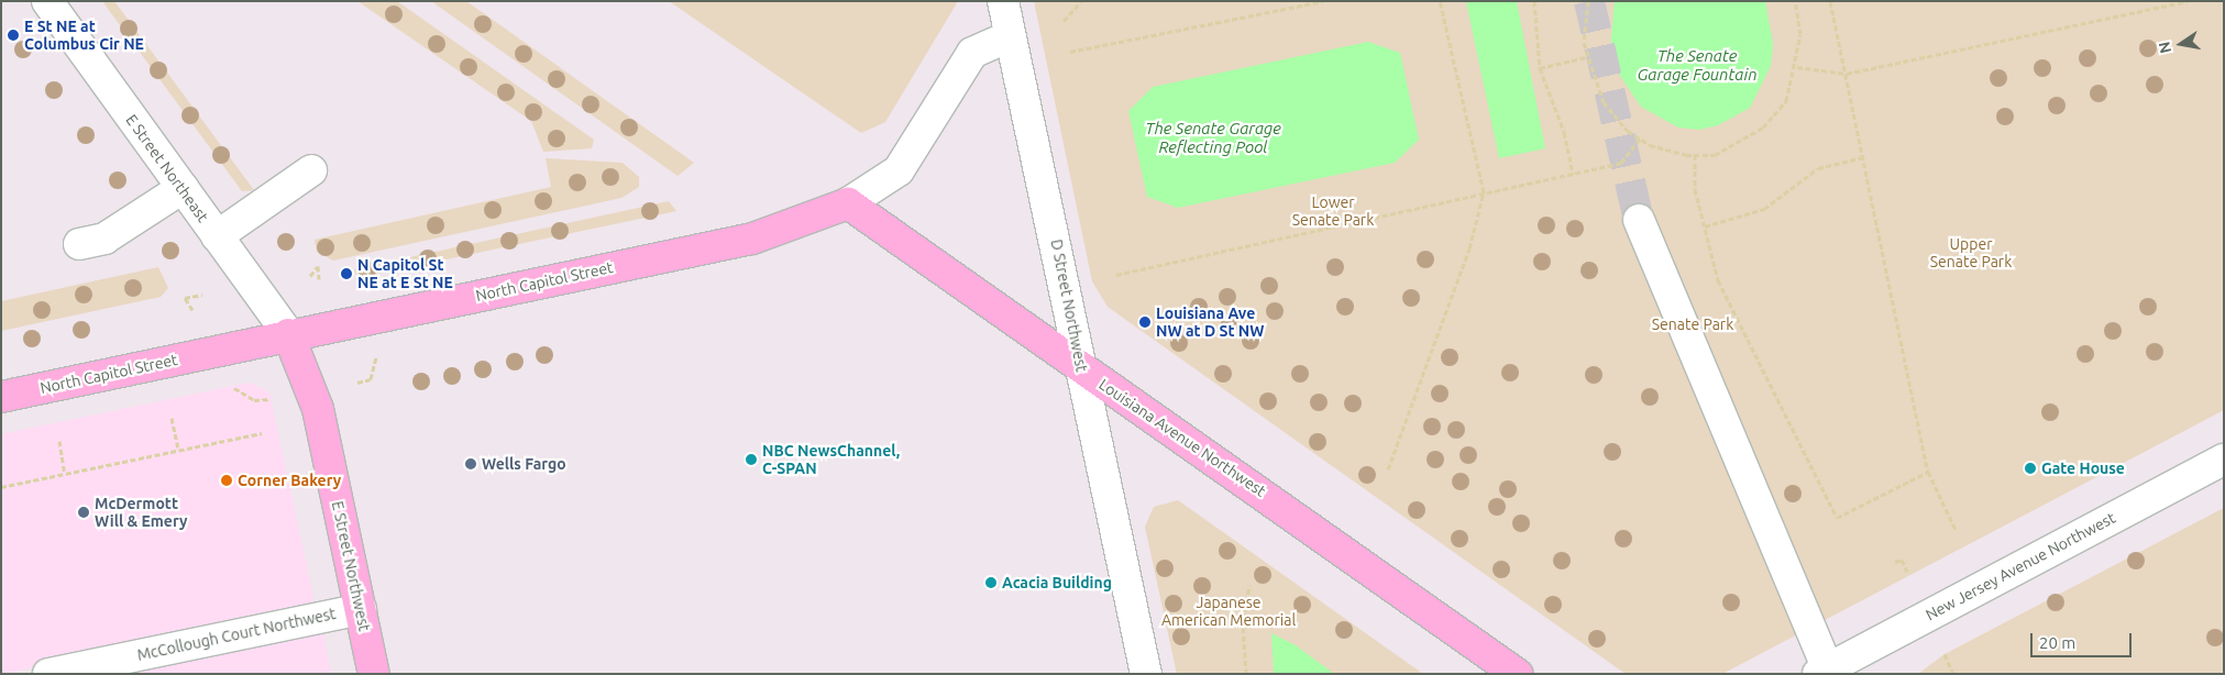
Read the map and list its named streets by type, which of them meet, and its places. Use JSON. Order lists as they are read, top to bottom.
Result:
{
  "streets": {
    "main road": ["North Capitol Street", "Louisiana Avenue Northwest", "E Street Northwest"],
    "street": [
      "E Street Northeast",
      "D Street Northwest",
      "New Jersey Avenue Northwest",
      "McCollough Court Northwest"
    ]
  },
  "crossings": [
    ["E Street Northeast", "North Capitol Street"],
    ["E Street Northeast", "E Street Northwest"],
    ["North Capitol Street", "D Street Northwest"],
    ["North Capitol Street", "Louisiana Avenue Northwest"],
    ["North Capitol Street", "E Street Northwest"],
    ["D Street Northwest", "Louisiana Avenue Northwest"],
    ["E Street Northwest", "McCollough Court Northwest"]
  ],
  "water": ["The Senate Garage Fountain", "The Senate Garage Reflecting Pool"],
  "parks": [
    "Lower Senate Park",
    "Upper Senate Park",
    "Senate Park",
    "Japanese American Memorial"
  ],
  "places": [
    "E St NE at Columbus Cir NE",
    "N Capitol St NE at E St NE",
    "Louisiana Ave NW at D St NW",
    "NBC NewsChannel, C-SPAN",
    "Wells Fargo",
    "Gate House",
    "Corner Bakery",
    "McDermott Will & Emery",
    "Acacia Building"
  ],
  "scale_bar": "20 m",
  "north": "left"
}
